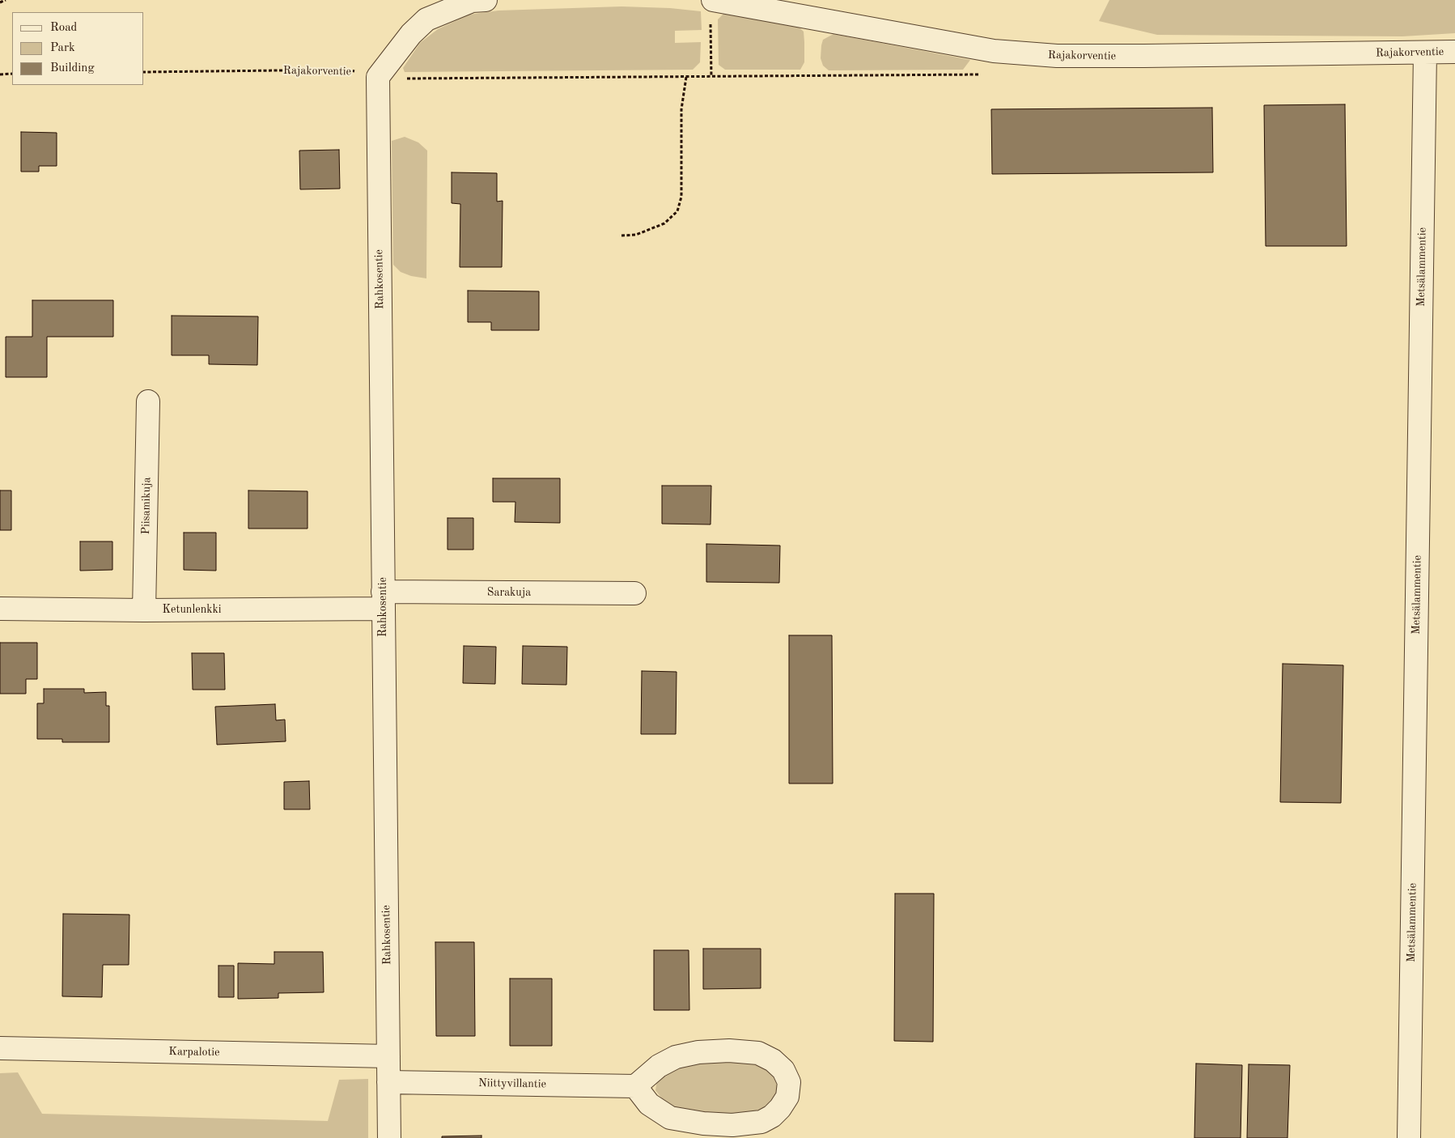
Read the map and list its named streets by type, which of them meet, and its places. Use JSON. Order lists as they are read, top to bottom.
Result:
{
  "streets": {
    "street": [
      "Rajakorventie",
      "Metsälammentie",
      "Rahkosentie",
      "Piisamikuja",
      "Sarakuja",
      "Ketunlenkki",
      "Karpalotie",
      "Niittyvillantie"
    ]
  },
  "crossings": [
    ["Rajakorventie", "Metsälammentie"],
    ["Rajakorventie", "Rahkosentie"],
    ["Rahkosentie", "Sarakuja"],
    ["Rahkosentie", "Ketunlenkki"],
    ["Rahkosentie", "Karpalotie"],
    ["Rahkosentie", "Niittyvillantie"],
    ["Piisamikuja", "Ketunlenkki"],
    ["Sarakuja", "Ketunlenkki"]
  ],
  "legend": ["Road", "Park", "Building"]
}
